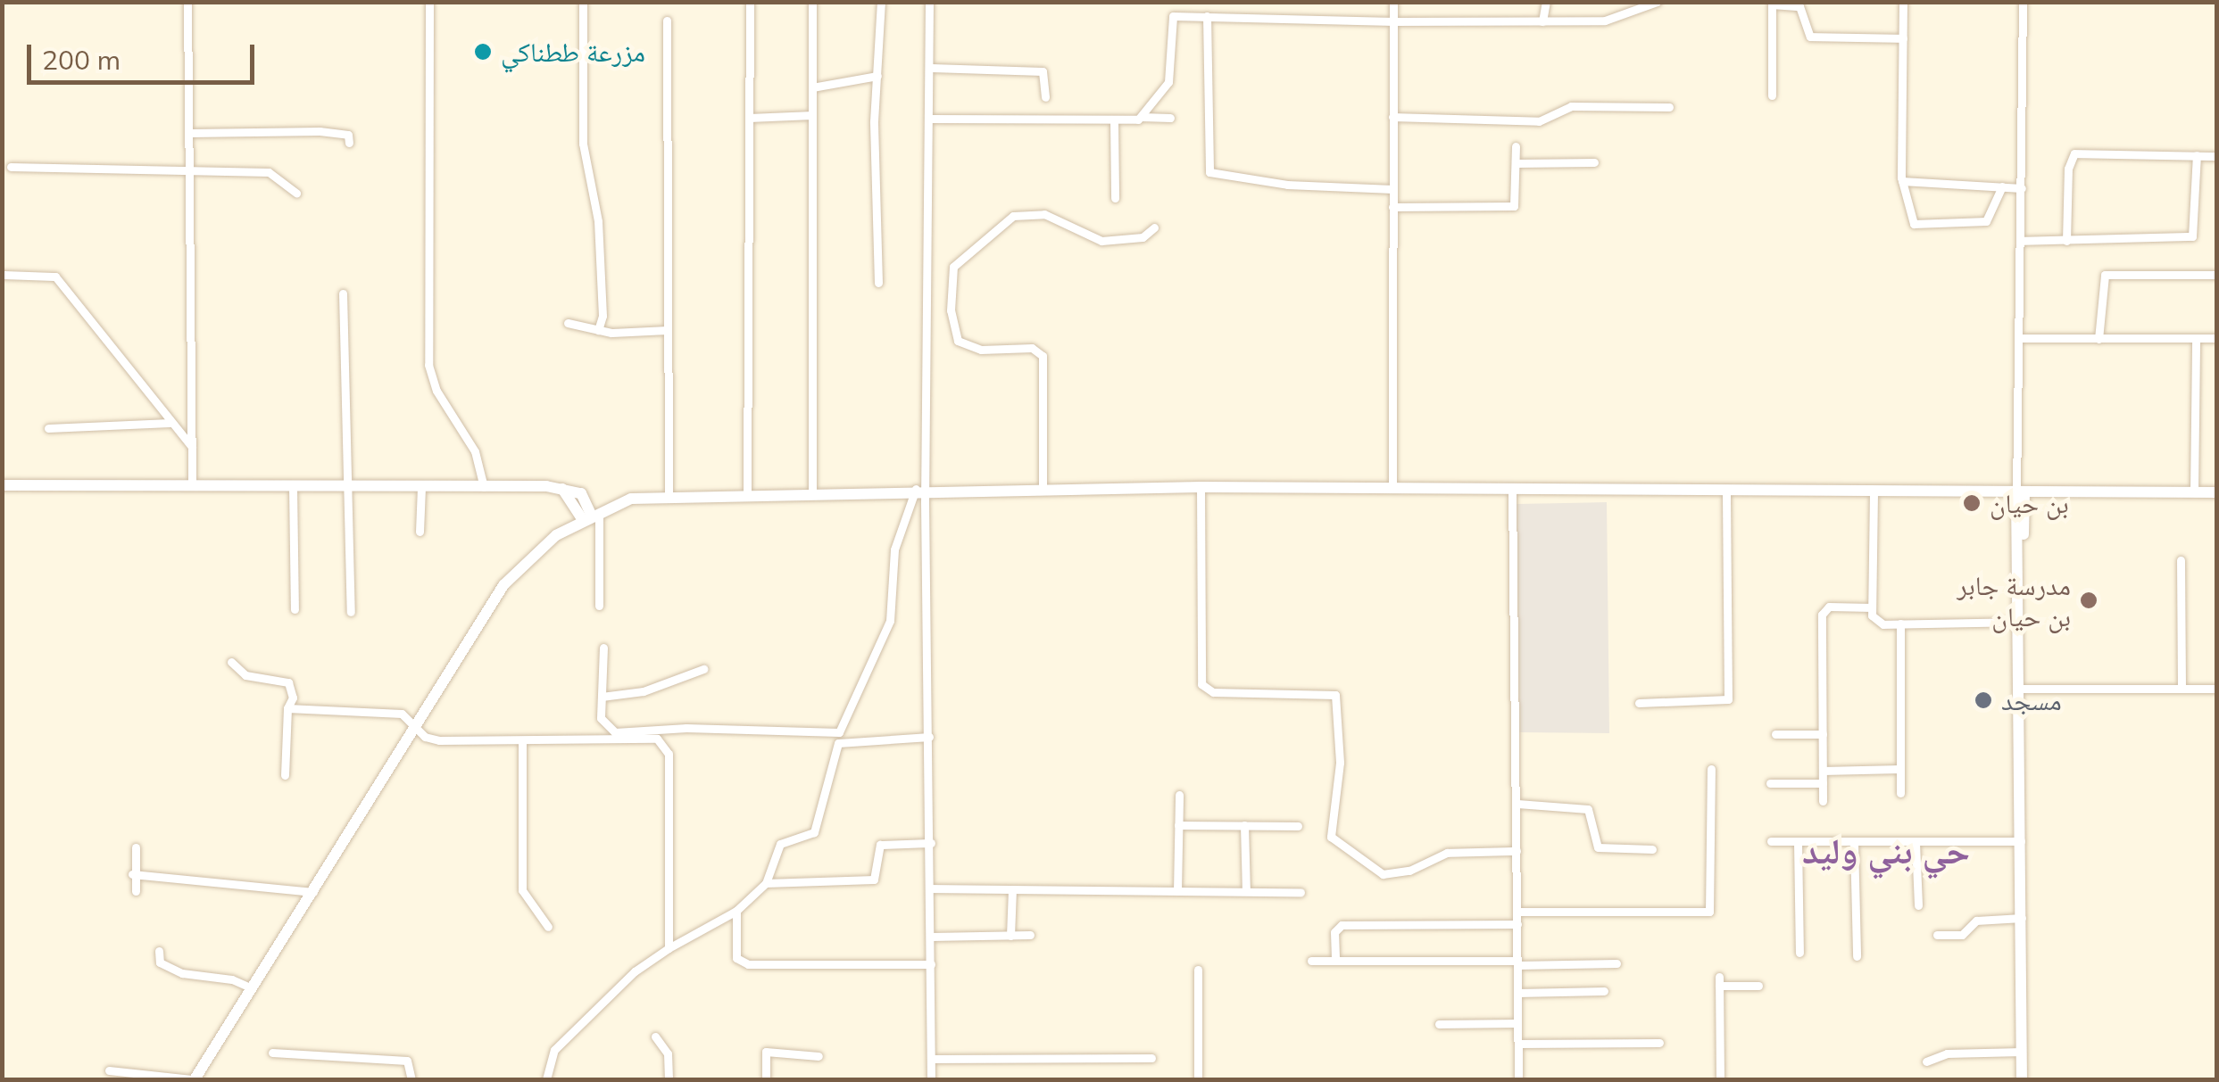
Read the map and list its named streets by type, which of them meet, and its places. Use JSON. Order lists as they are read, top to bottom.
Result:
{
  "districts": ["حي بني وليد"],
  "places": [
    "مزرعة ططناكي",
    "بن حيان",
    "مدرسة جابر بن حيان",
    "مسجد"
  ],
  "scale_bar": "200 m"
}
